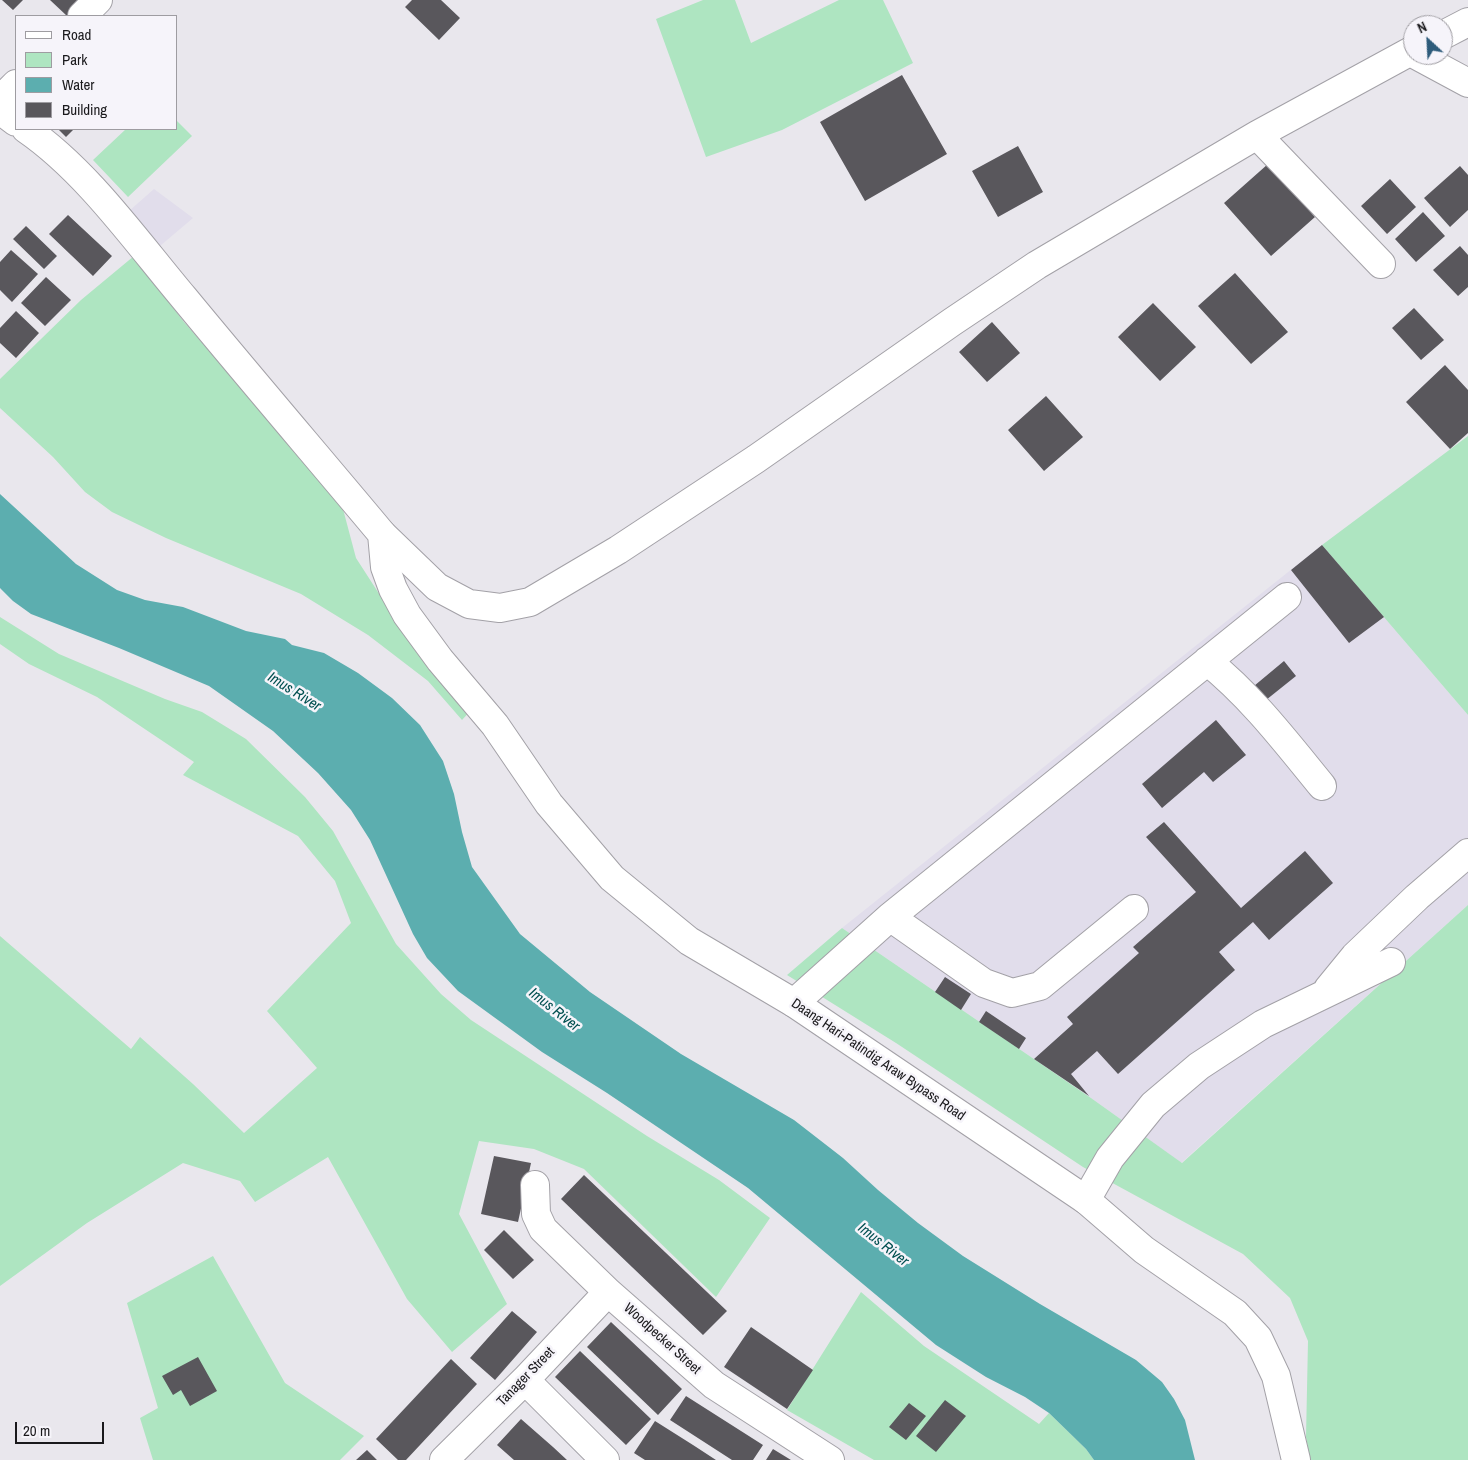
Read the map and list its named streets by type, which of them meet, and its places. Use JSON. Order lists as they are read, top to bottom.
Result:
{
  "streets": {
    "street": ["Daang Hari-Patindig Araw Bypass Road", "Woodpecker Street", "Tanager Street"]
  },
  "crossings": [
    ["Woodpecker Street", "Tanager Street"]
  ],
  "water": ["Imus River"],
  "legend": [
    "Road",
    "Park",
    "Water",
    "Building"
  ],
  "scale_bar": "20 m",
  "north": "top left"
}
